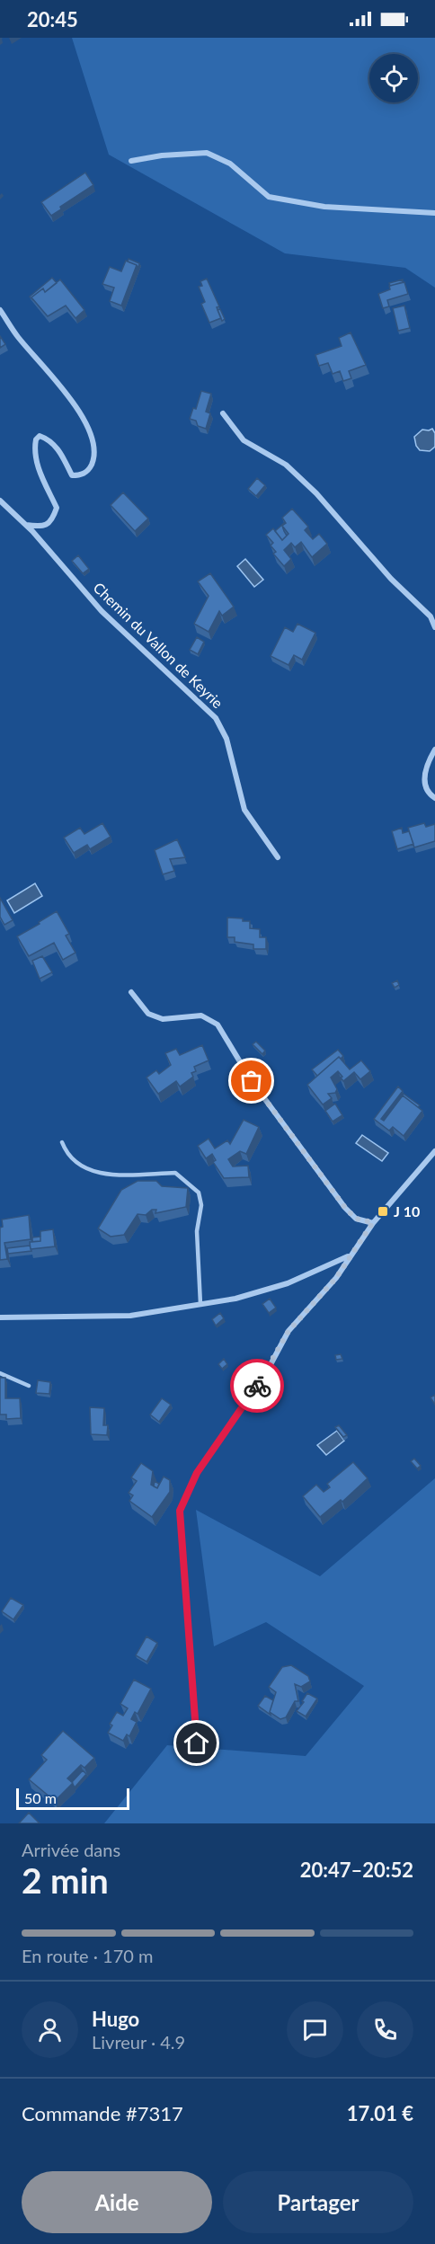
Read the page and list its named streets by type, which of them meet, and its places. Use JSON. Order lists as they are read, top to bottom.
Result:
{
  "streets": {
    "street": ["Chemin du Vallon de Keyrie"]
  },
  "places": {
    "transit": ["J 10"]
  },
  "scale_bar": "50 m",
  "page": {
    "status": "20:45",
    "scale": "50 m",
    "heading": ["2 min", "Arrivée dans", "20:47–20:52"],
    "panel": [
      "Hugo",
      "Livreur · 4.9",
      "Commande #7317",
      "17.01 €"
    ],
    "bar": "En route · 170 m",
    "buttons": ["Aide", "Partager"]
  }
}
